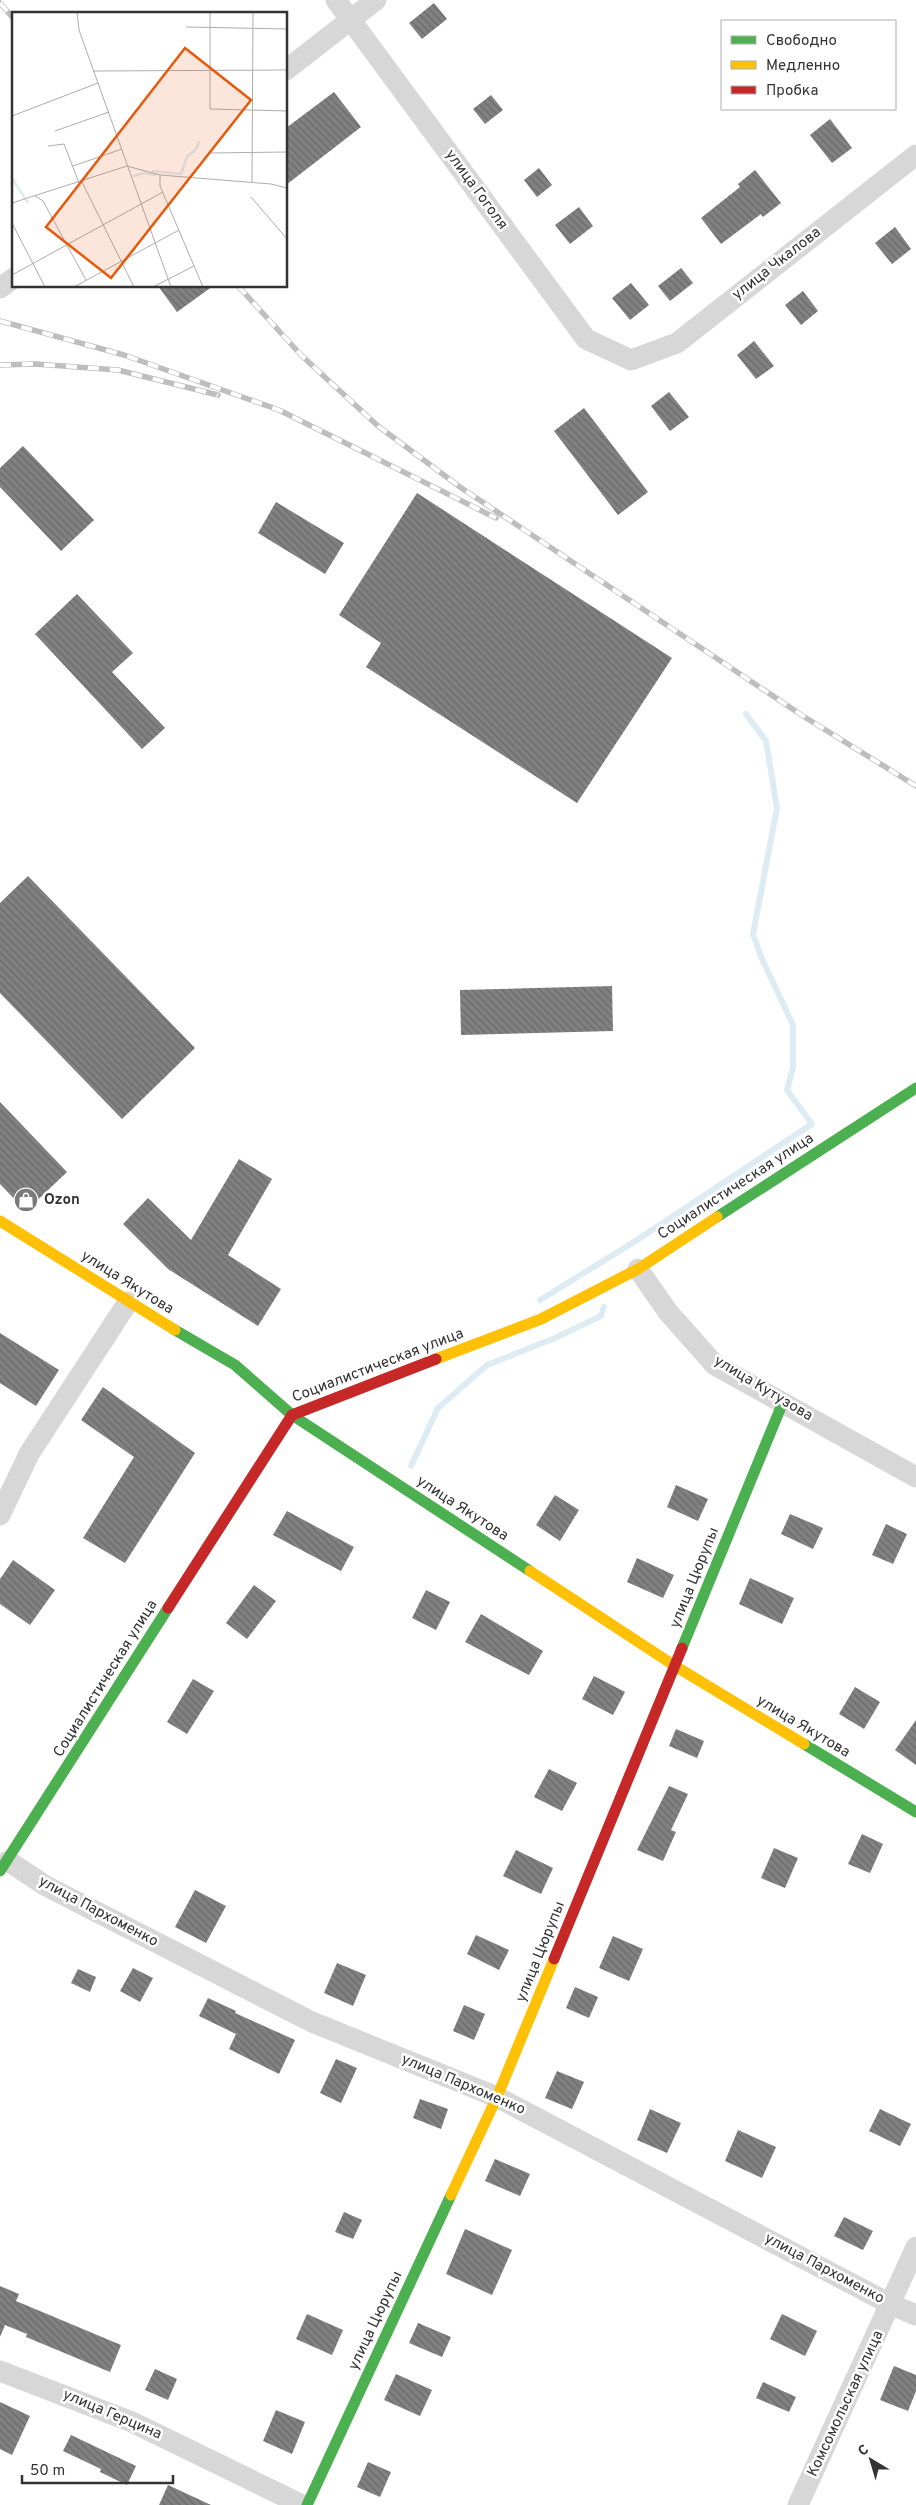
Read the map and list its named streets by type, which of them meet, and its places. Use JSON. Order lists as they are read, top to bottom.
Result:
{
  "streets": {
    "street": [
      "улица Гоголя",
      "улица Чкалова",
      "Социалистическая улица",
      "улица Якутова",
      "улица Кутузова",
      "улица Цюрупы",
      "улица Пархоменко",
      "Комсомольская улица",
      "улица Герцина"
    ]
  },
  "crossings": [
    ["улица Гоголя", "улица Чкалова"],
    ["Социалистическая улица", "улица Якутова"],
    ["Социалистическая улица", "улица Кутузова"],
    ["Социалистическая улица", "улица Пархоменко"],
    ["улица Якутова", "улица Цюрупы"],
    ["улица Кутузова", "улица Цюрупы"],
    ["улица Цюрупы", "улица Пархоменко"],
    ["улица Пархоменко", "Комсомольская улица"]
  ],
  "places": {
    "shop": ["Ozon"]
  },
  "legend": ["Свободно", "Медленно", "Пробка"],
  "scale_bar": "50 m",
  "north": "top left"
}
